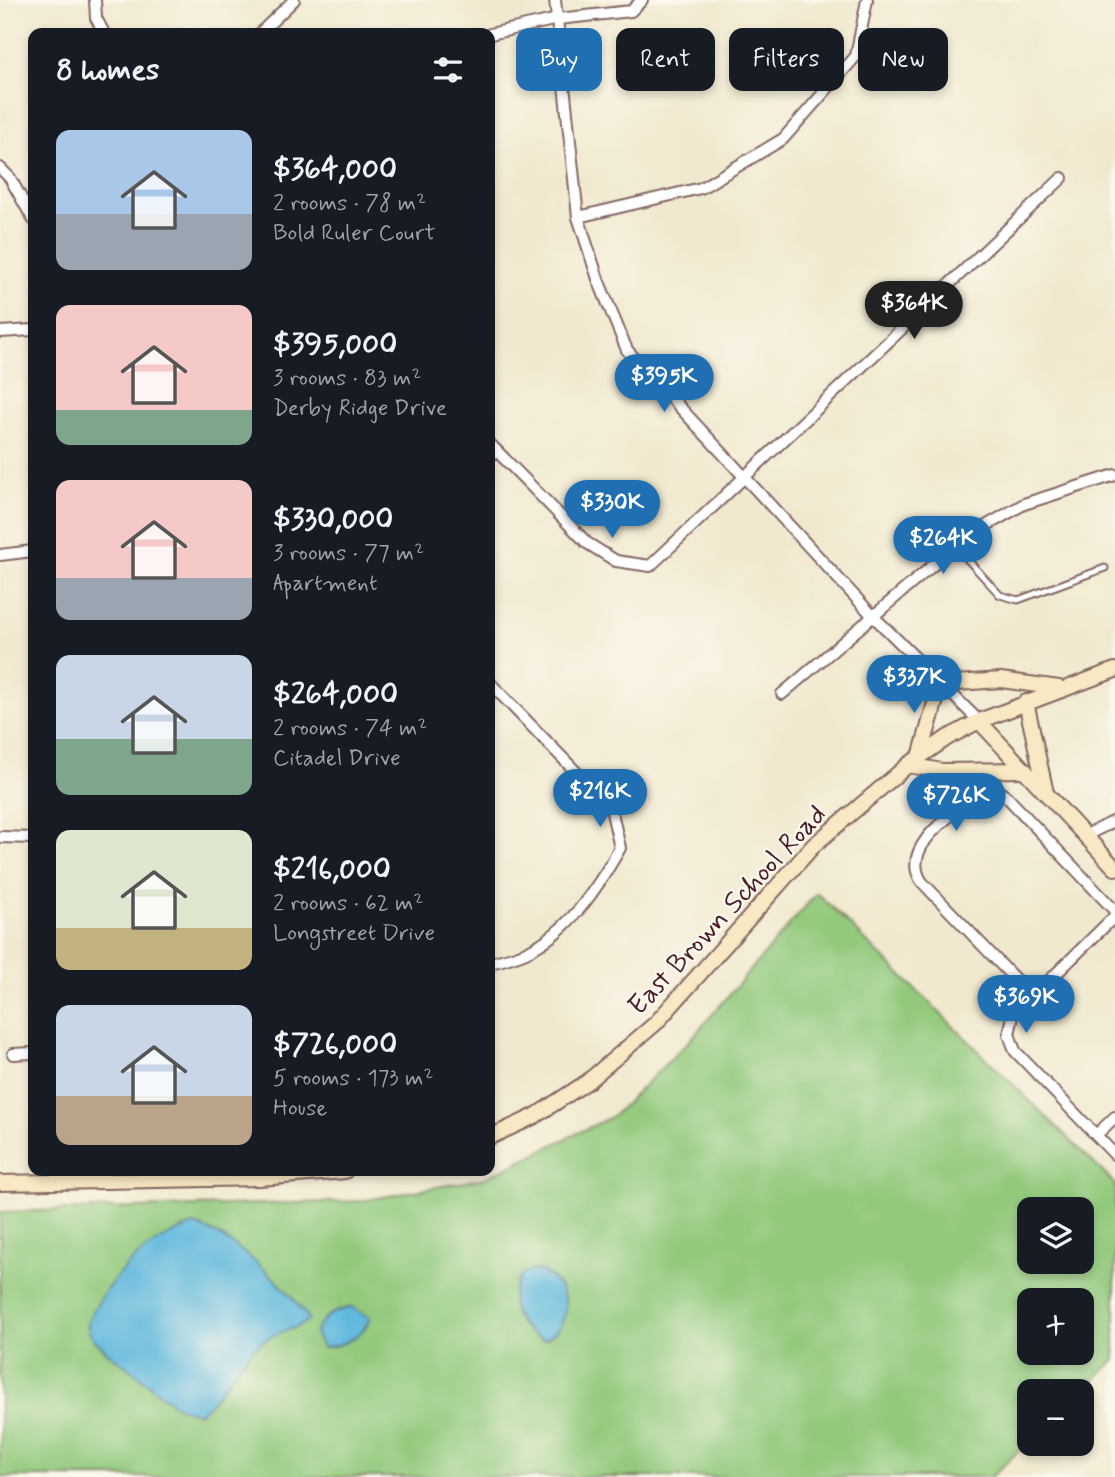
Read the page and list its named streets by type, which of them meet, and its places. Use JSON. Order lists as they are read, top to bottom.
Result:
{
  "streets": {
    "main road": ["East Brown School Road"]
  },
  "page": {
    "chip": [
      "Buy",
      "Rent",
      "Filters",
      "New"
    ],
    "heading": "8 homes",
    "list": [
      {
        "name": "$364,000",
        "note": "2 rooms · 78 m² · Bold Ruler Court"
      },
      {
        "name": "$395,000",
        "note": "3 rooms · 83 m² · Derby Ridge Drive"
      },
      {
        "name": "$330,000",
        "note": "3 rooms · 77 m² · Apartment"
      },
      {
        "name": "$264,000",
        "note": "2 rooms · 74 m² · Citadel Drive"
      },
      {
        "name": "$216,000",
        "note": "2 rooms · 62 m² · Longstreet Drive"
      },
      {
        "name": "$726,000",
        "note": "5 rooms · 173 m² · House"
      }
    ],
    "price": [
      "$364K",
      "$395K",
      "$330K",
      "$264K",
      "$337K",
      "$216K",
      "$726K",
      "$369K"
    ],
    "map_buttons": ["+", "−"]
  }
}
